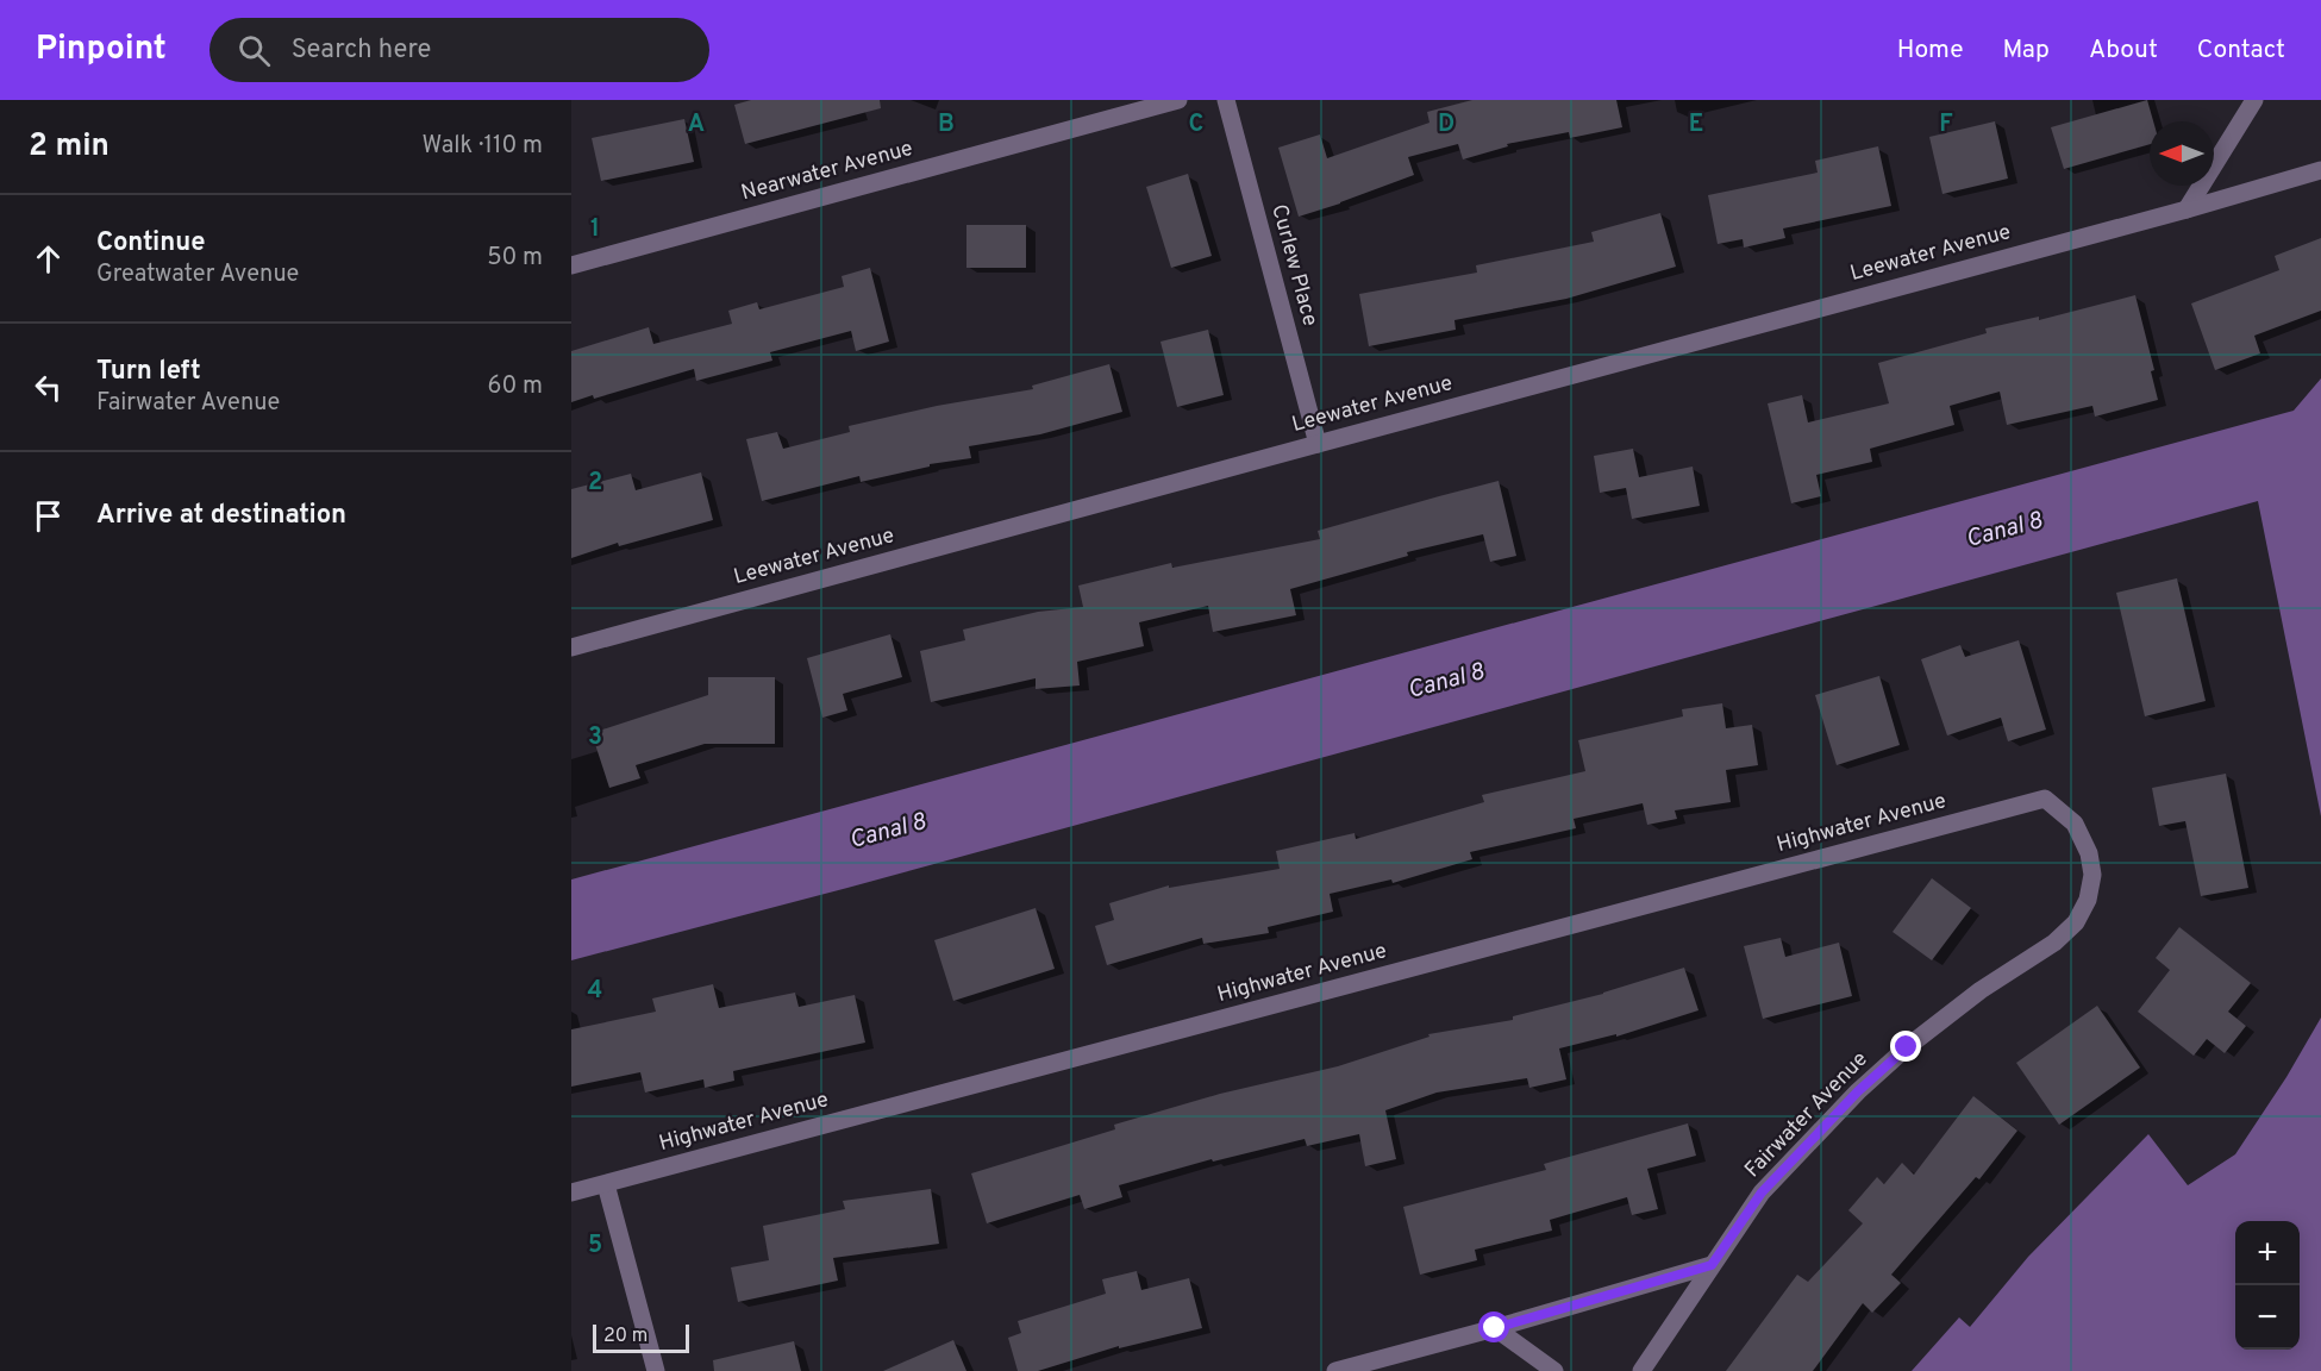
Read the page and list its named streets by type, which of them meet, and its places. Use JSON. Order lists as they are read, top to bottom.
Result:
{
  "streets": {
    "street": [
      "Nearwater Avenue",
      "Leewater Avenue",
      "Curlew Place",
      "Highwater Avenue",
      "Fairwater Avenue"
    ]
  },
  "crossings": [
    ["Leewater Avenue", "Curlew Place"],
    ["Highwater Avenue", "Fairwater Avenue"]
  ],
  "water": ["Canal 8"],
  "scale_bar": "20 m",
  "north": "left",
  "page": {
    "header": "Pinpoint",
    "search": "Search here",
    "nav": [
      "Home",
      "Map",
      "About",
      "Contact"
    ],
    "heading": ["2 min", "Walk · 110 m"],
    "list": [
      ["Continue", "Greatwater Avenue", "50 m"],
      ["Turn left", "Fairwater Avenue", "60 m"],
      "Arrive at destination"
    ],
    "map_buttons": ["+", "−"],
    "scale": "20 m"
  },
  "grid": {
    "columns": [
      "A",
      "B",
      "C",
      "D",
      "E",
      "F"
    ],
    "rows": [
      "1",
      "2",
      "3",
      "4",
      "5"
    ]
  }
}
